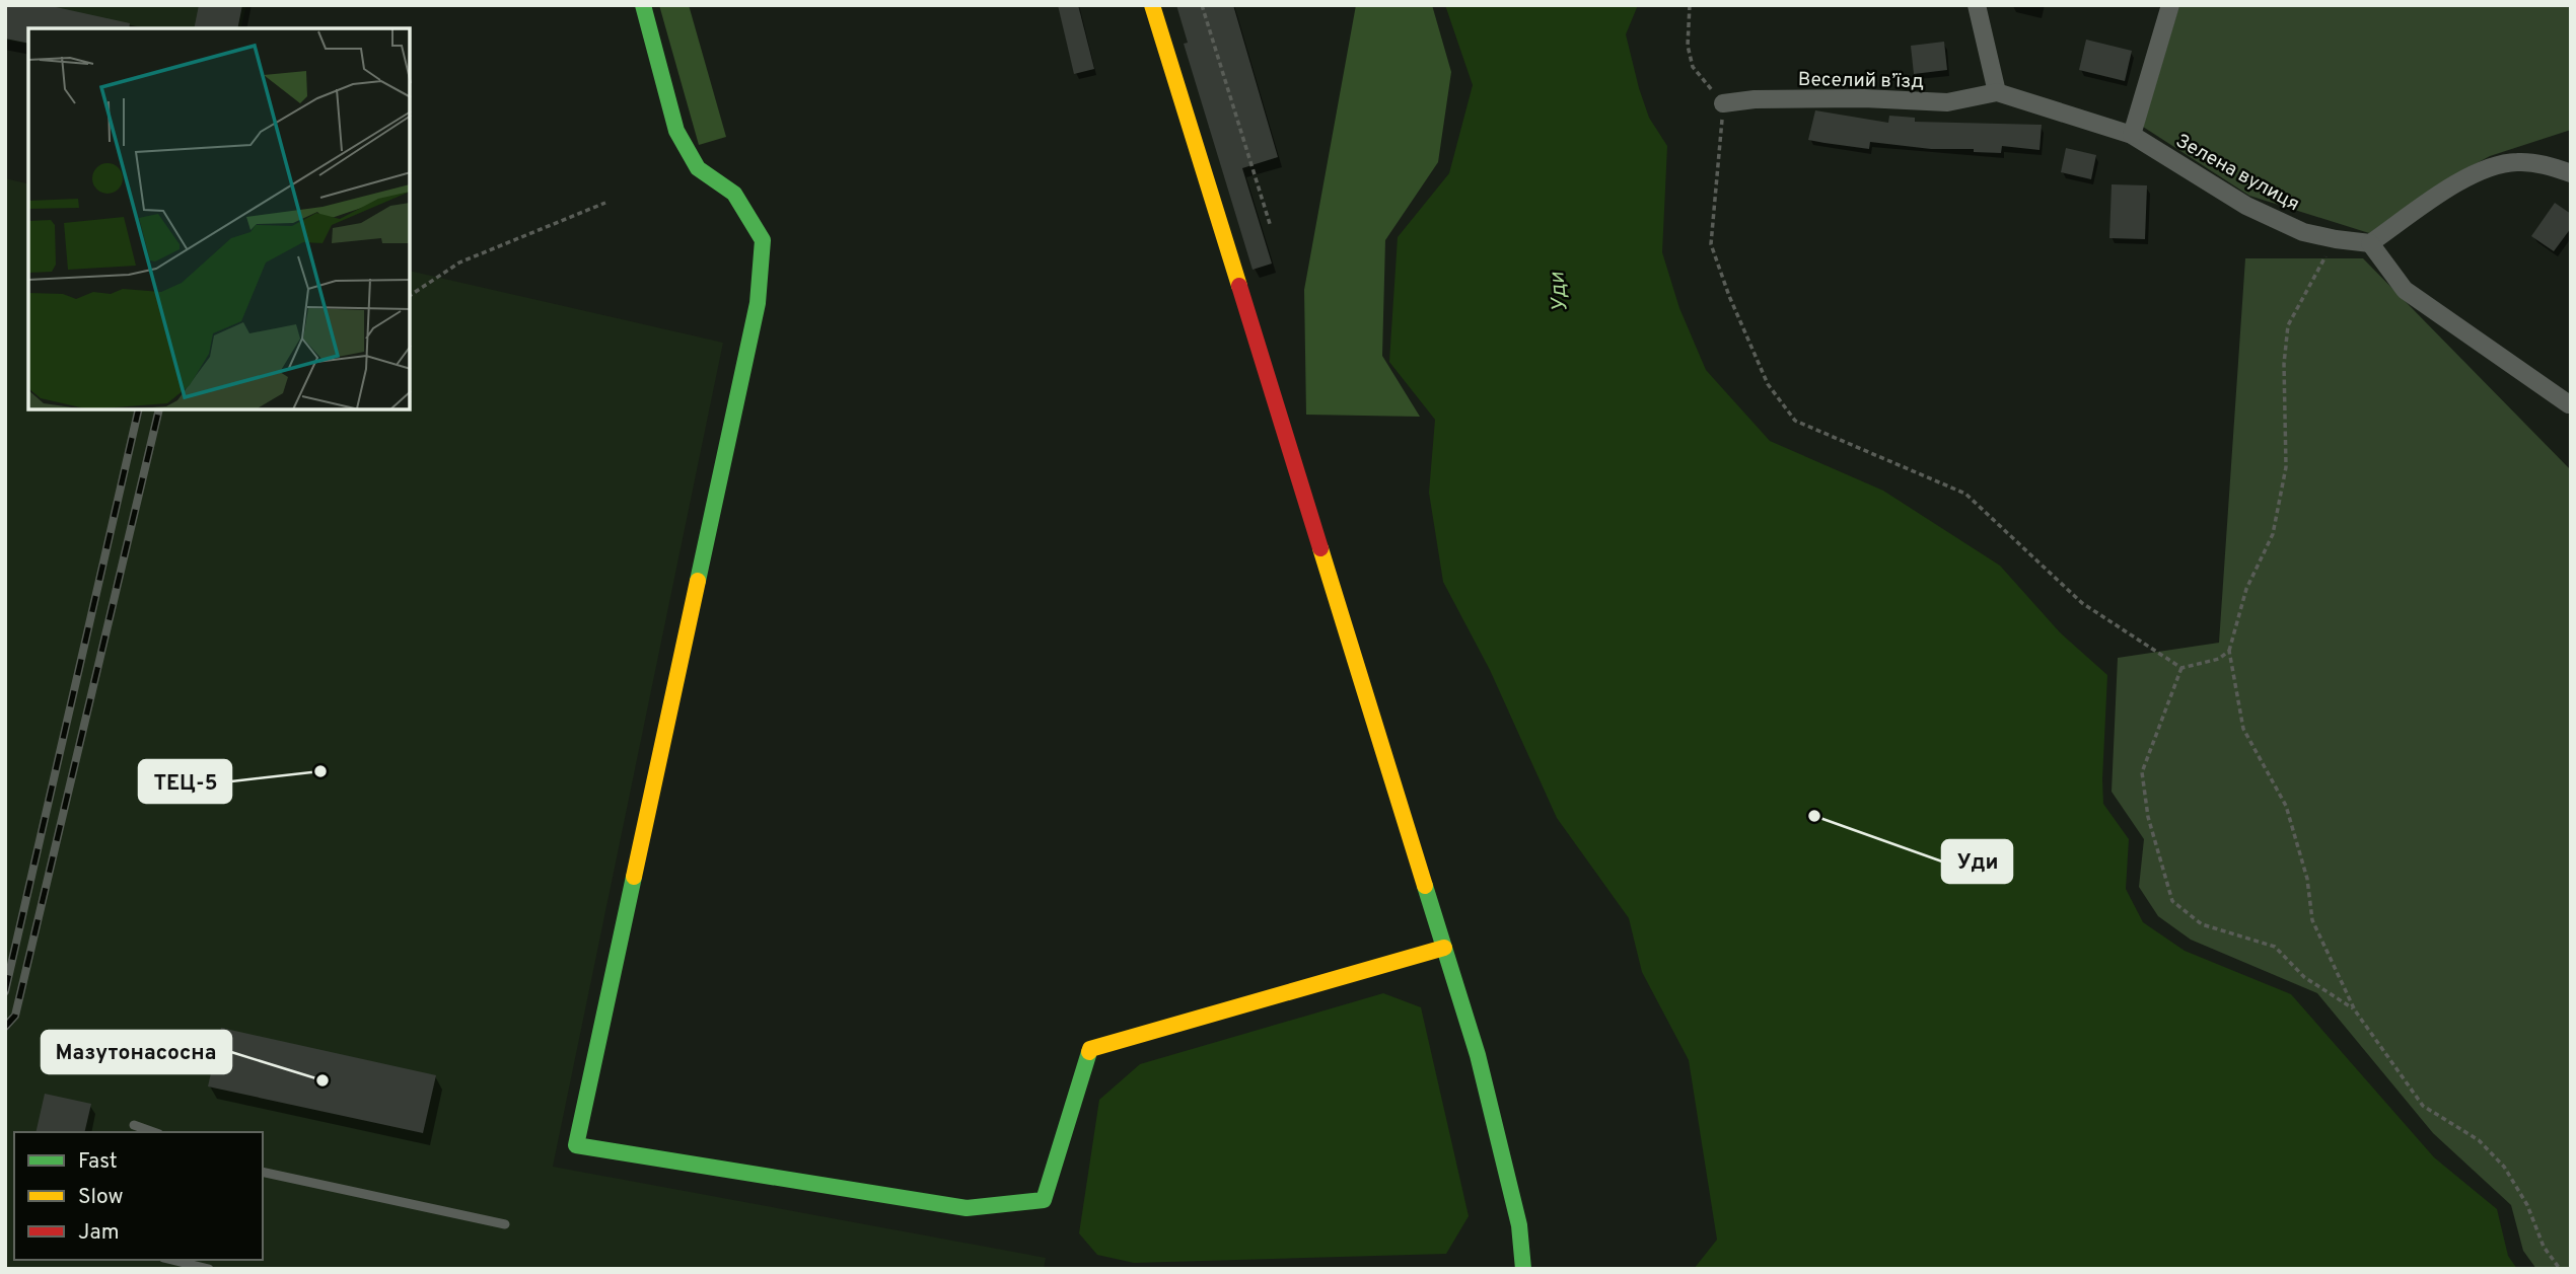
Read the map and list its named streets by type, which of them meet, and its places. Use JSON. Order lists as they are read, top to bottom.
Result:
{
  "streets": {
    "street": ["Веселий в’їзд", "Зелена вулиця"]
  },
  "crossings": [
    ["Веселий в’їзд", "Зелена вулиця"]
  ],
  "water": ["Уди"],
  "places": ["ТЕЦ-5", "Уди", "Мазутонасосна"],
  "legend": ["Fast", "Slow", "Jam"]
}
